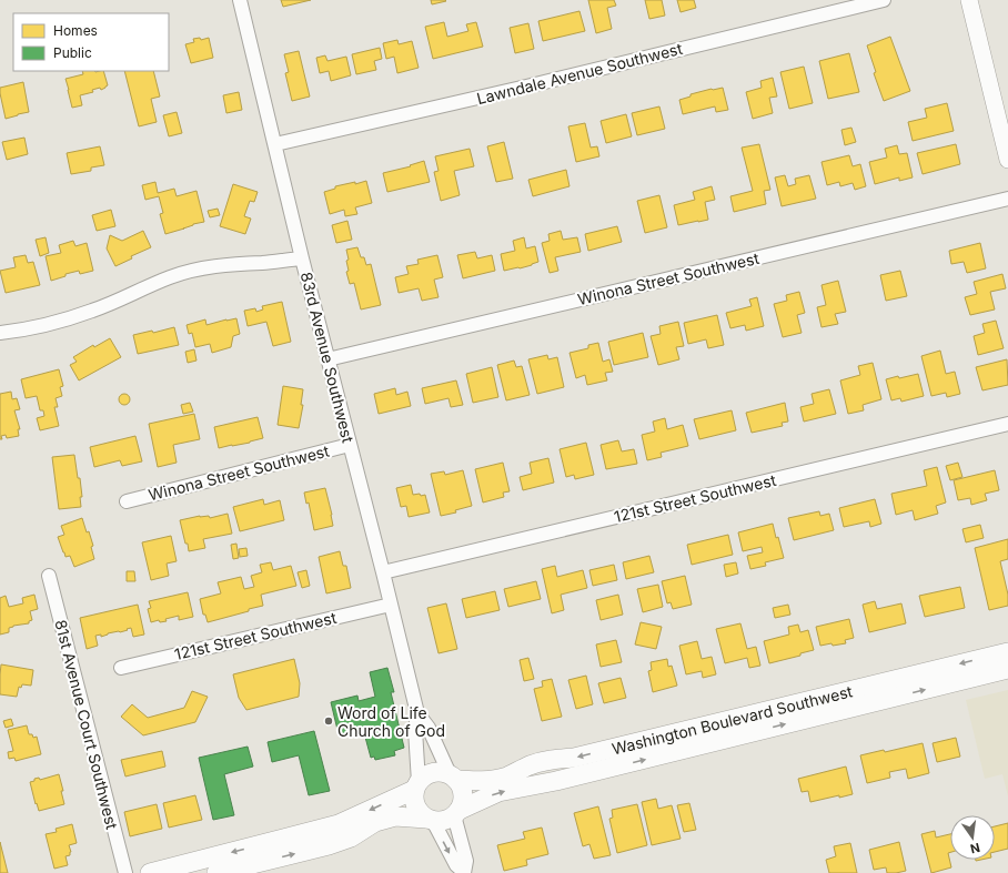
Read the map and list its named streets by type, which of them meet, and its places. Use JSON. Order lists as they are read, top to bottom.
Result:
{
  "streets": {
    "main road": ["Washington Boulevard Southwest"],
    "street": [
      "Lawndale Avenue Southwest",
      "Winona Street Southwest",
      "83rd Avenue Southwest",
      "121st Street Southwest",
      "81st Avenue Court Southwest"
    ]
  },
  "crossings": [
    ["Lawndale Avenue Southwest", "83rd Avenue Southwest"],
    ["Winona Street Southwest", "83rd Avenue Southwest"],
    ["83rd Avenue Southwest", "121st Street Southwest"],
    ["83rd Avenue Southwest", "Washington Boulevard Southwest"]
  ],
  "places": ["Word of Life Church of God"],
  "legend": ["Homes", "Public"],
  "north": "bottom"
}
